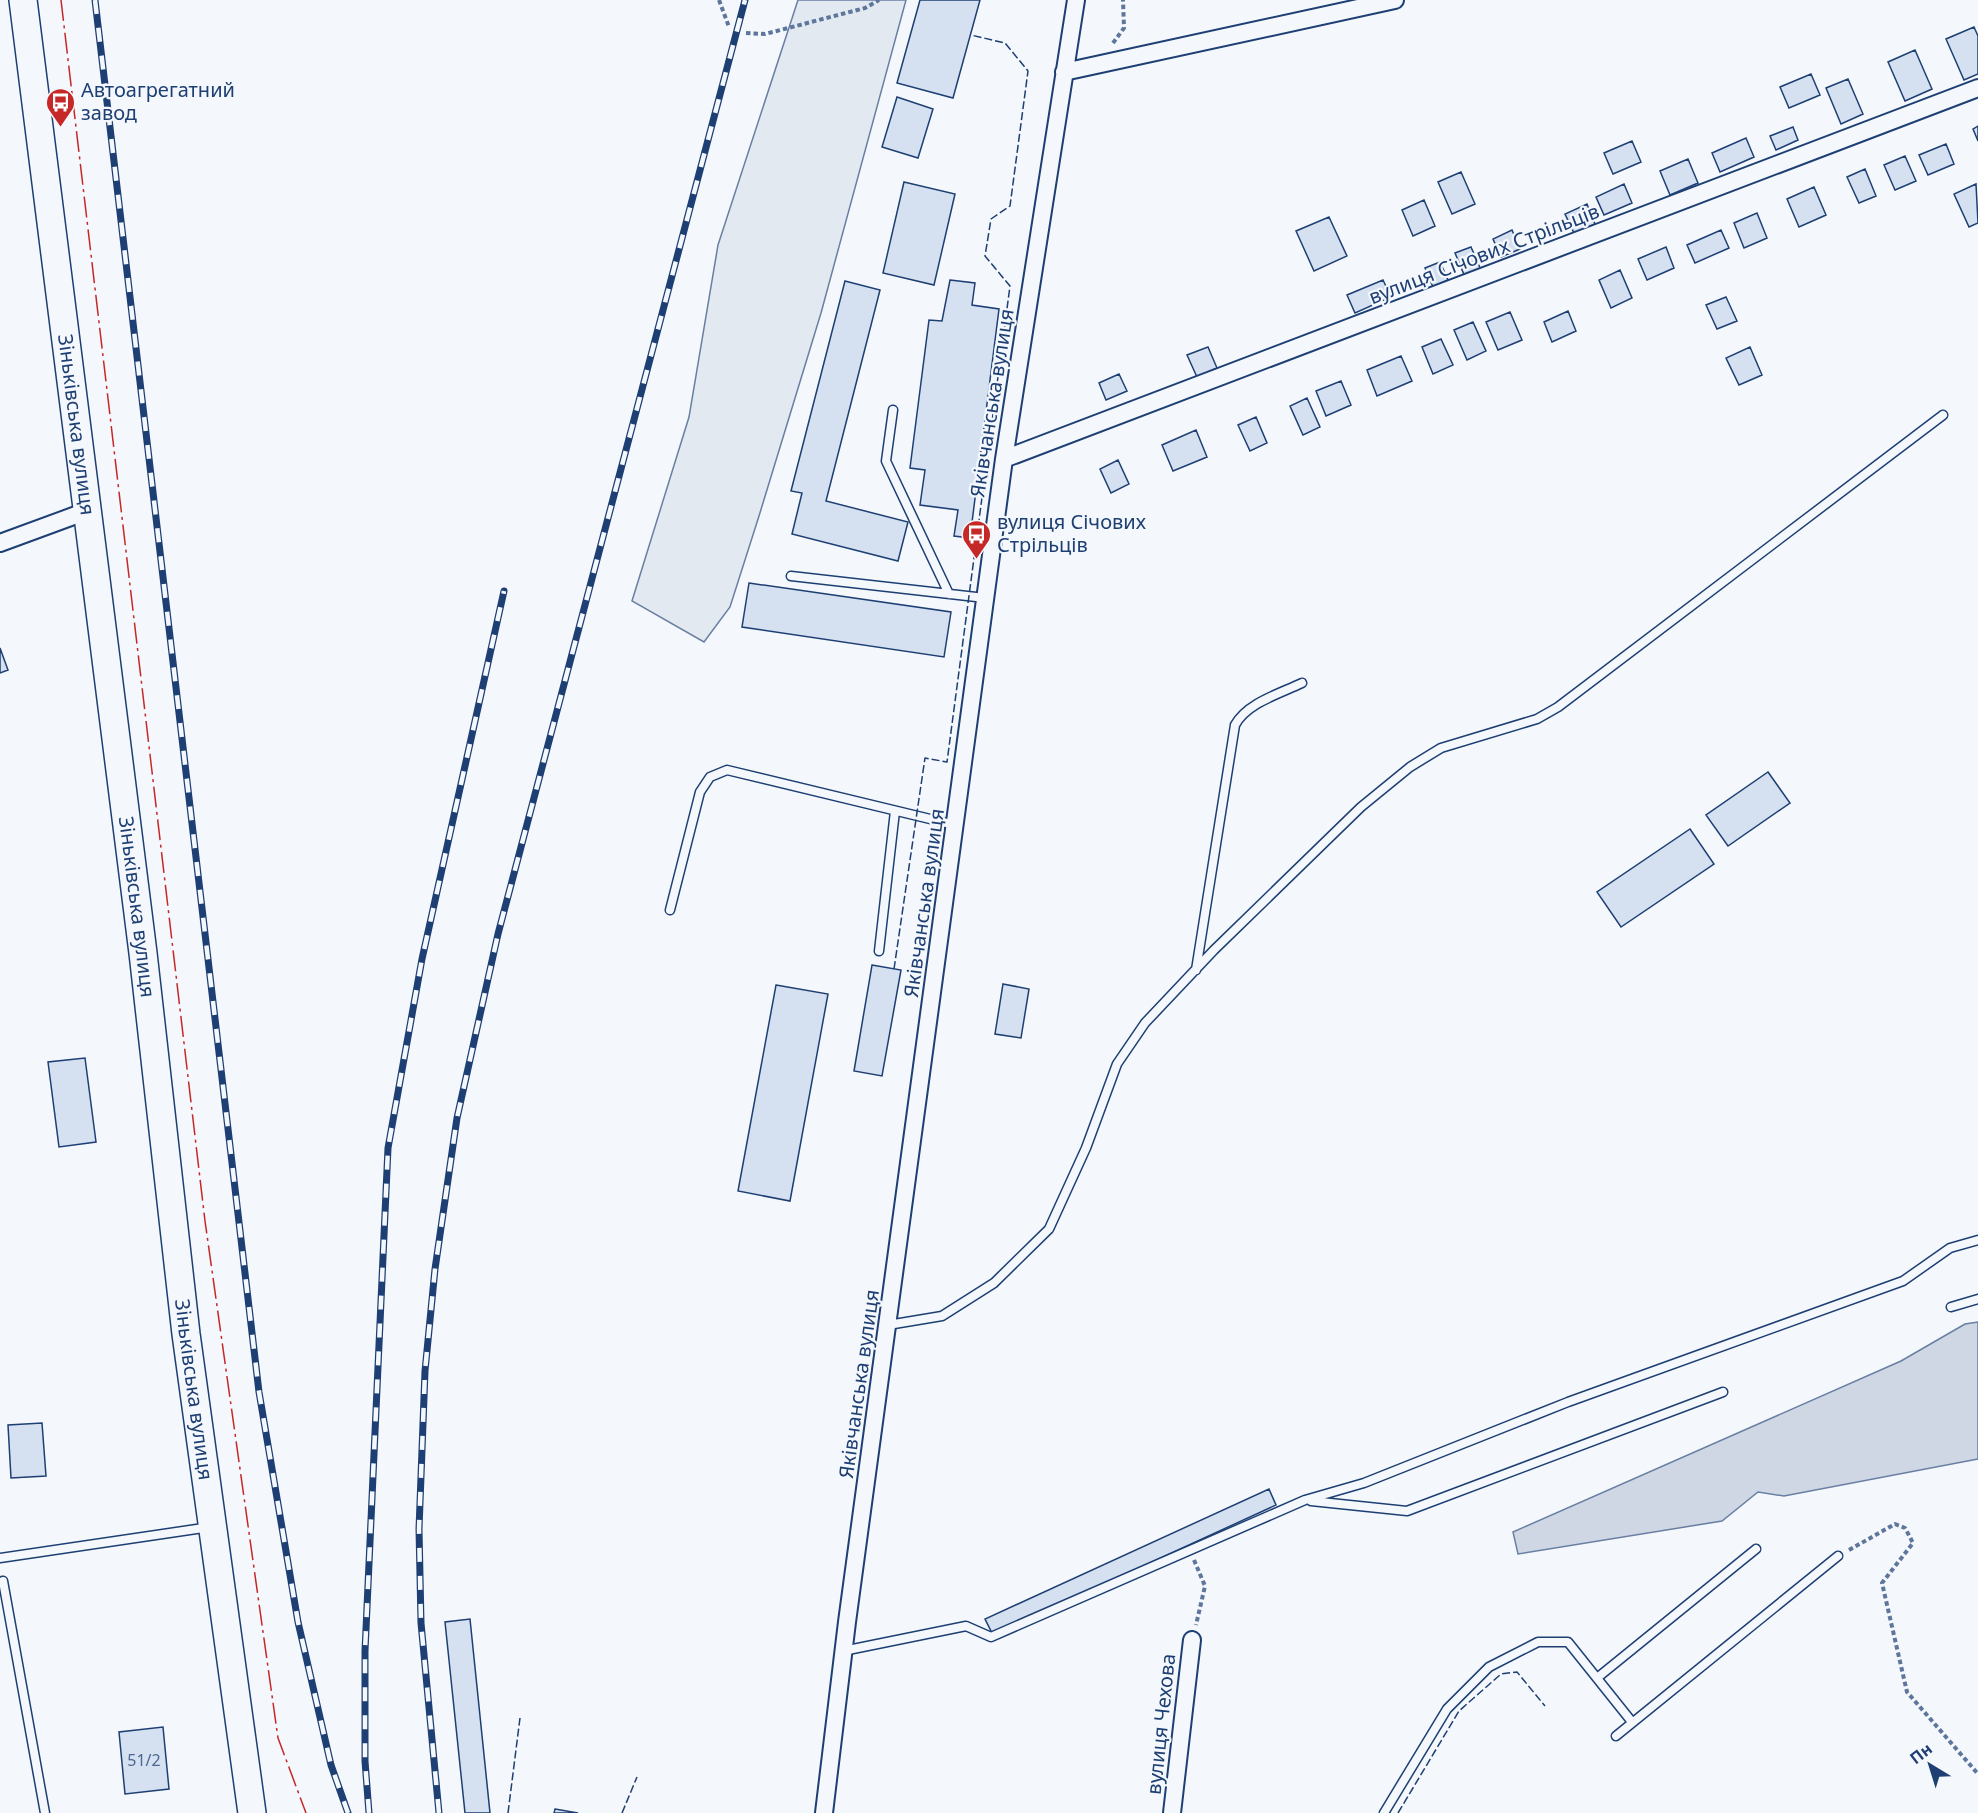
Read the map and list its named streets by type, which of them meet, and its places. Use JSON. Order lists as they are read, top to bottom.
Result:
{
  "streets": {
    "main road": ["Зіньківська вулиця"],
    "street": ["вулиця Січових Стрільців", "Яківчанська вулиця", "вулиця Чехова"]
  },
  "crossings": [
    ["вулиця Січових Стрільців", "Яківчанська вулиця"]
  ],
  "places": {
    "bus stop": ["Автоагрегатний завод", "вулиця Січових Стрільців"]
  },
  "house_numbers": ["51/2"],
  "north": "top left"
}
